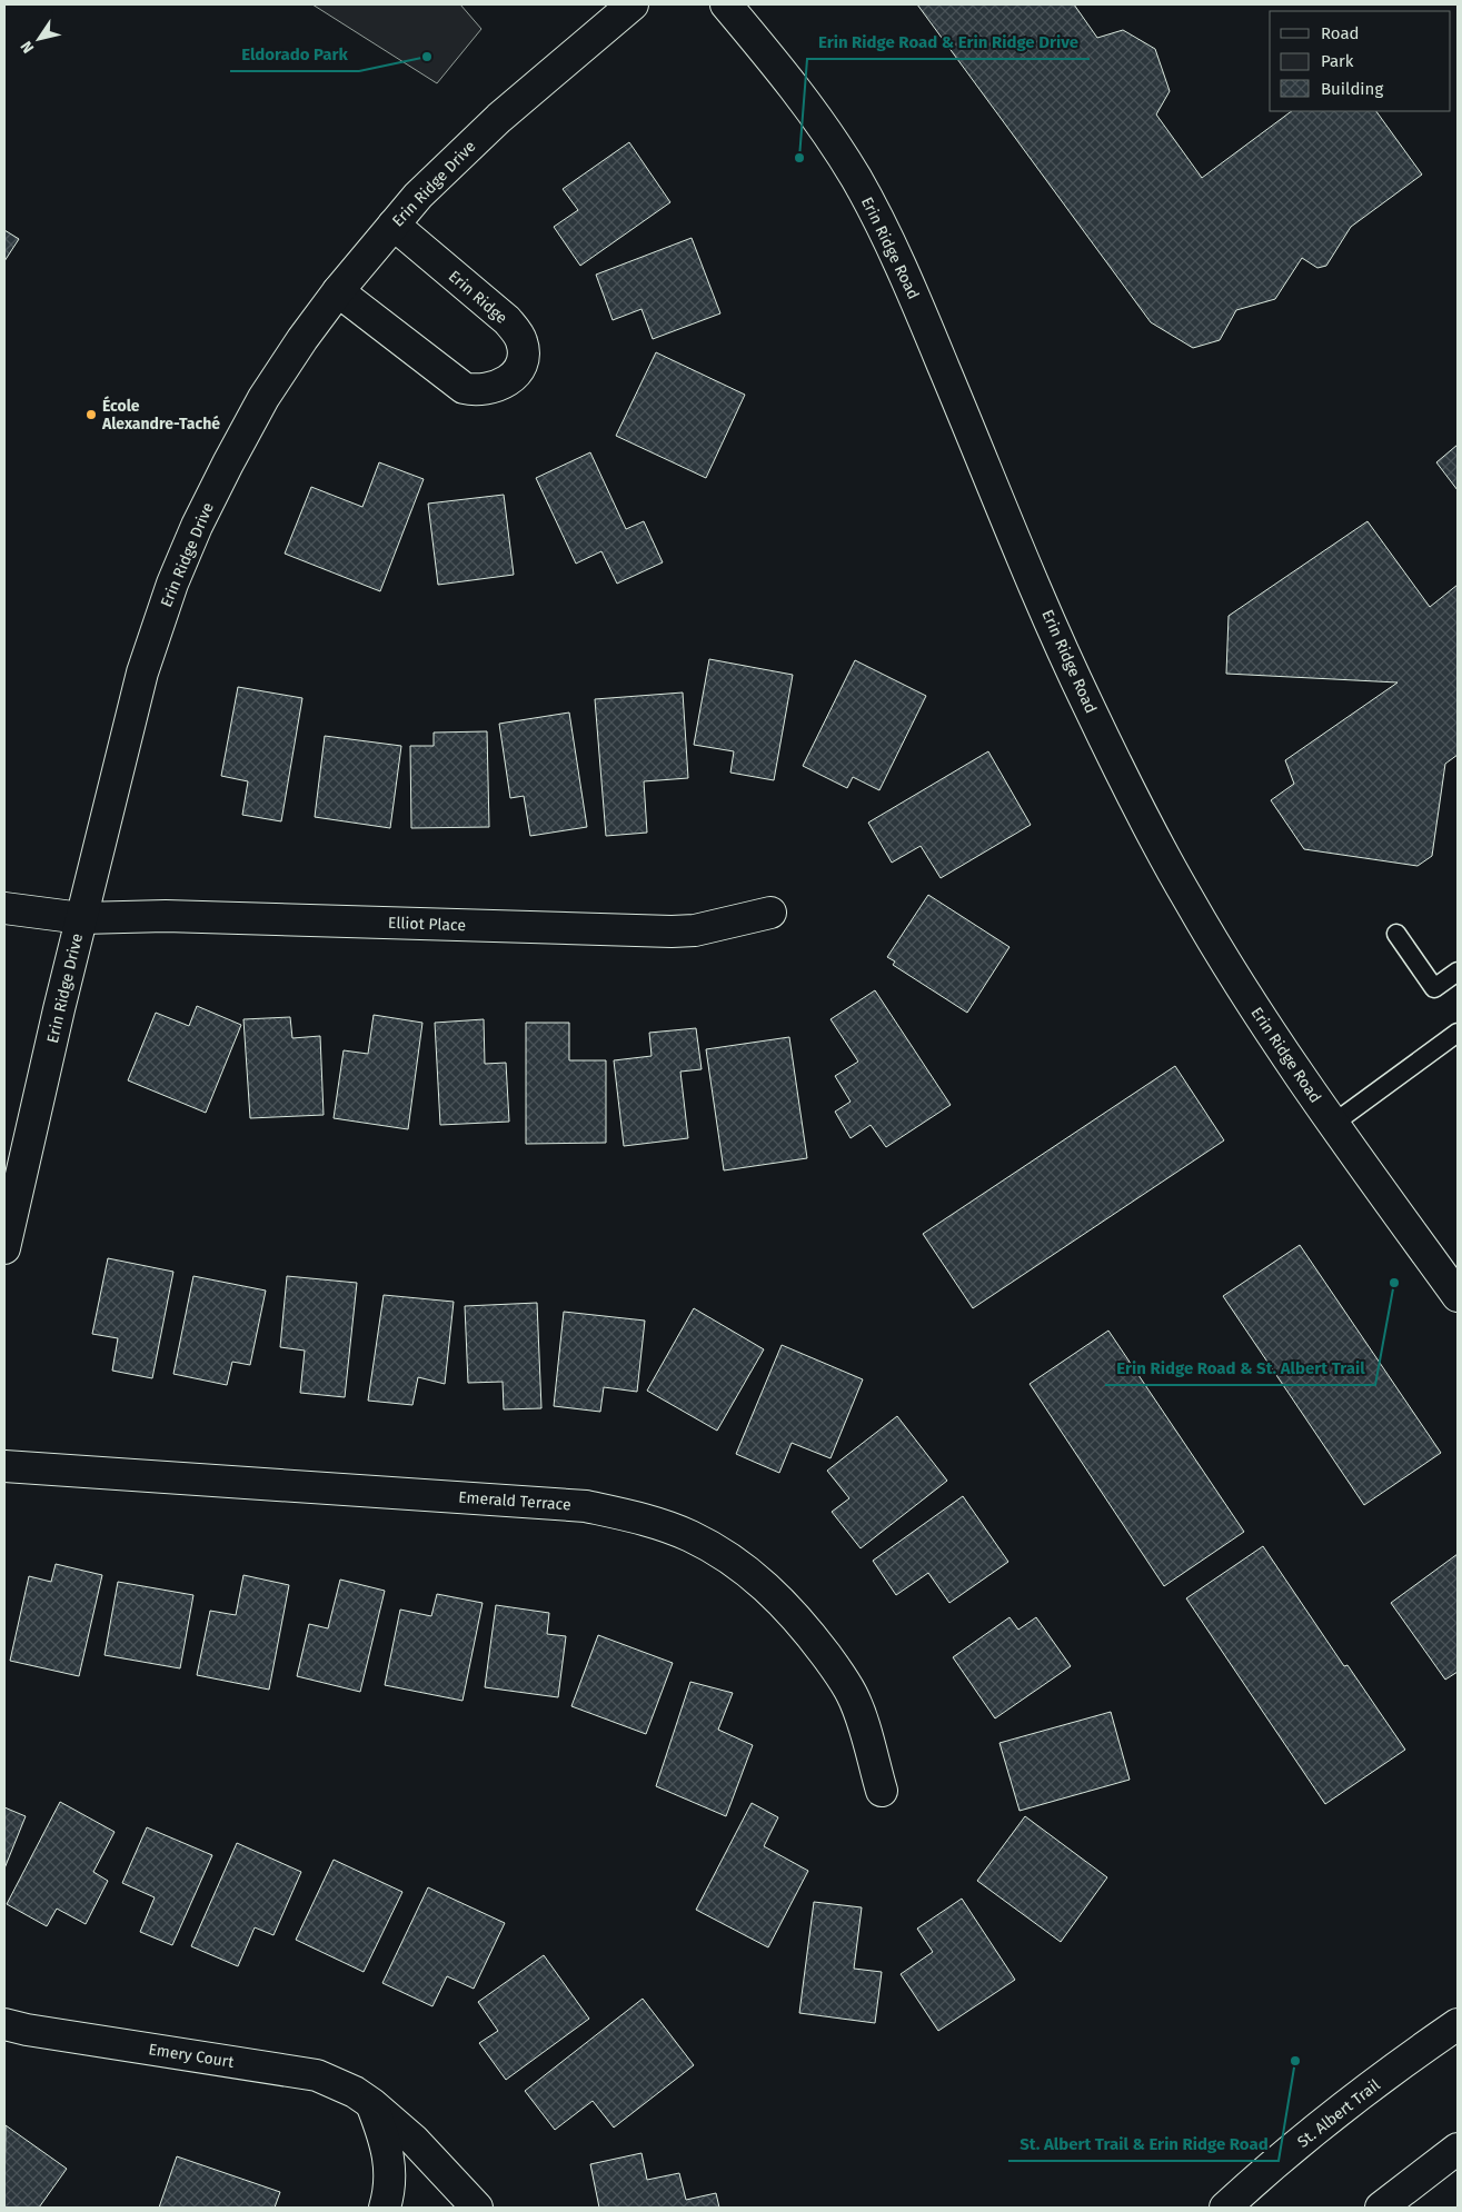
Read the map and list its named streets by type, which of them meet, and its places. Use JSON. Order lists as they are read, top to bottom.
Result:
{
  "streets": {
    "street": [
      "Erin Ridge Drive",
      "Erin Ridge Road",
      "Erin Ridge",
      "Elliot Place",
      "Emerald Terrace",
      "Emery Court",
      "St. Albert Trail"
    ]
  },
  "crossings": [
    ["Erin Ridge Drive", "Erin Ridge"],
    ["Erin Ridge Drive", "Elliot Place"]
  ],
  "places": [
    "Eldorado Park",
    "Erin Ridge Road & Erin Ridge Drive",
    "École Alexandre-Taché",
    "Erin Ridge Road & St. Albert Trail",
    "St. Albert Trail & Erin Ridge Road"
  ],
  "legend": ["Road", "Park", "Building"],
  "north": "bottom left"
}
